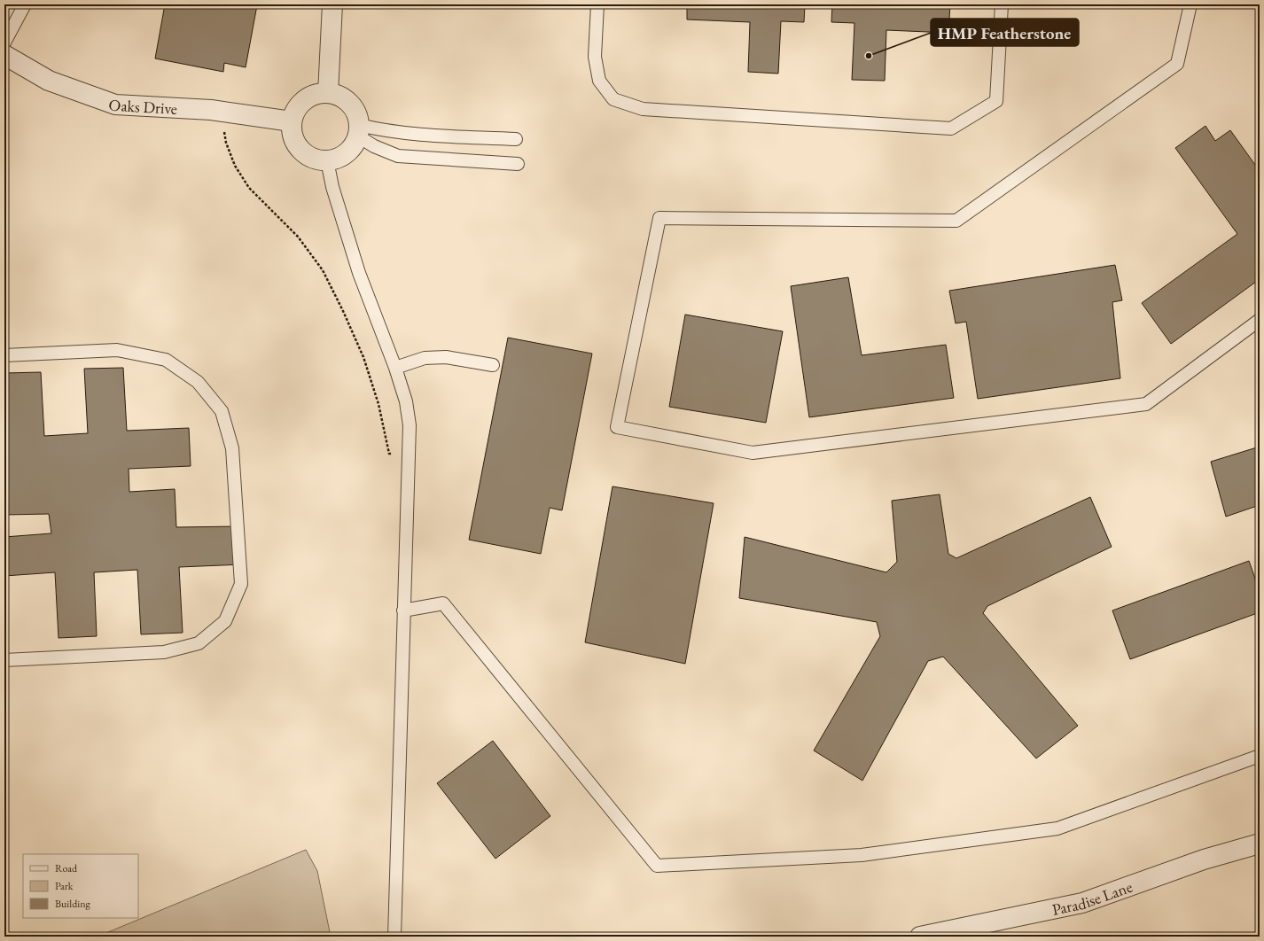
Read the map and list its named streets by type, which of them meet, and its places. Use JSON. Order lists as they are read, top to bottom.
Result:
{
  "streets": {
    "street": ["Oaks Drive", "Paradise Lane"]
  },
  "places": ["HMP Featherstone"],
  "legend": ["Road", "Park", "Building"]
}
